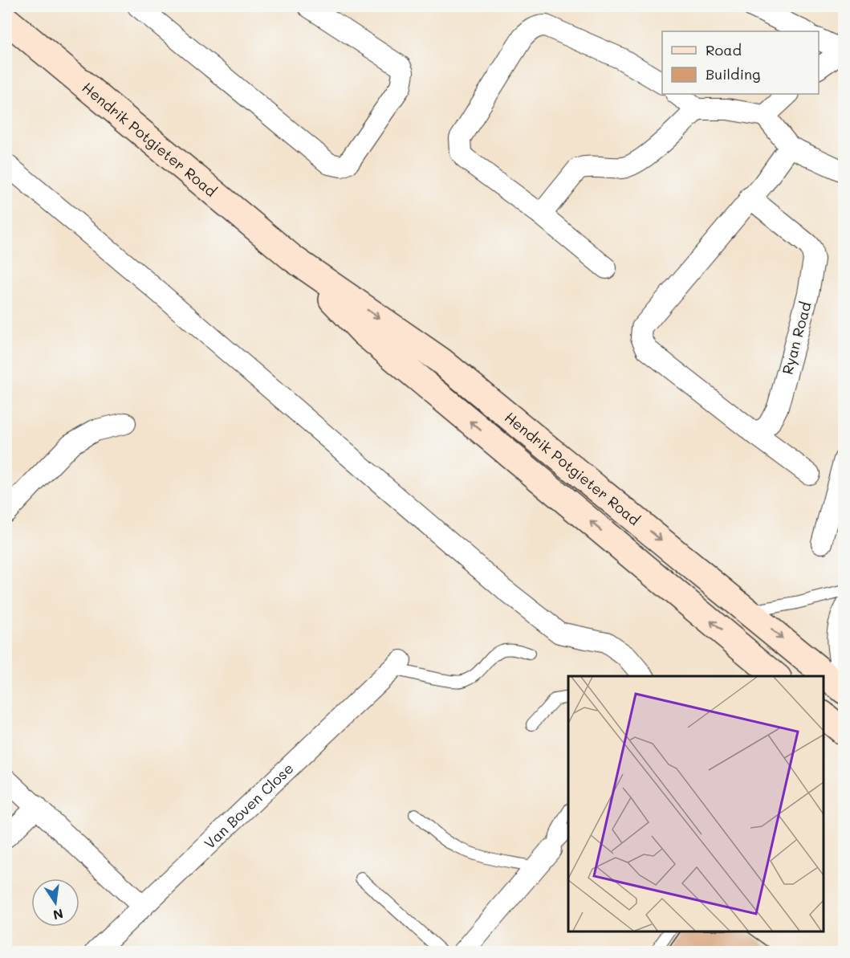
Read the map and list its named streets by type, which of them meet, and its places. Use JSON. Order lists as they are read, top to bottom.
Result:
{
  "streets": {
    "main road": ["Hendrik Potgieter Road"],
    "street": ["Ryan Road", "Van Boven Close"]
  },
  "legend": ["Road", "Building"],
  "north": "bottom"
}
